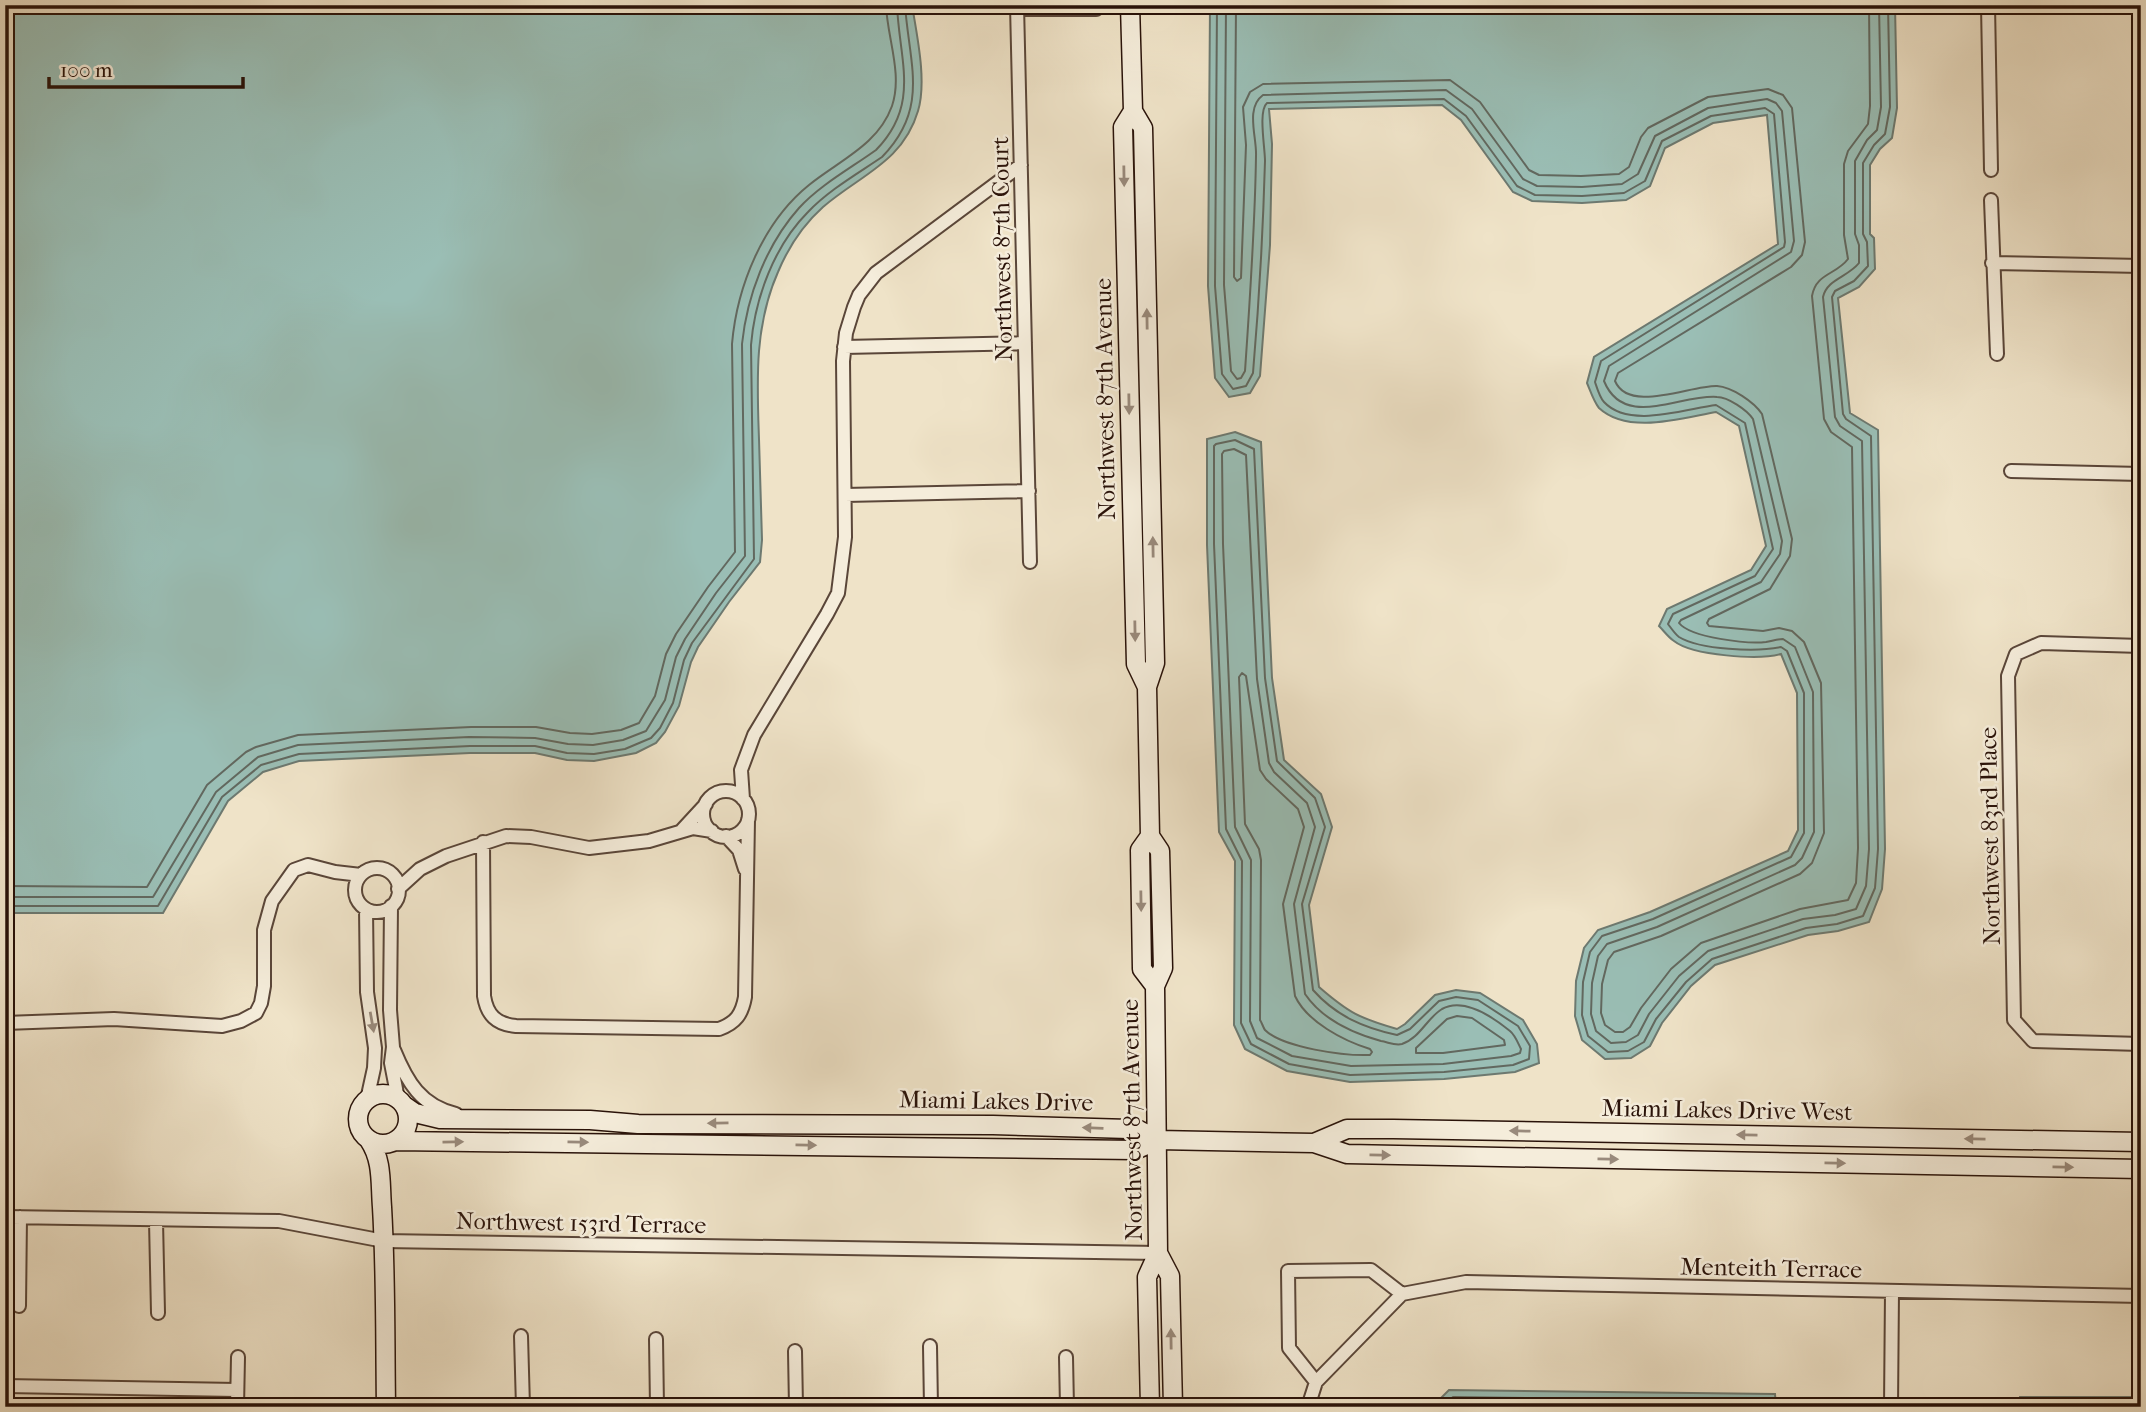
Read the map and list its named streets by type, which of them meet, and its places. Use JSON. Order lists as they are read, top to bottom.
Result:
{
  "streets": {
    "street": [
      "Northwest 87th Court",
      "Northwest 87th Avenue",
      "Northwest 83rd Place",
      "Miami Lakes Drive",
      "Miami Lakes Drive West",
      "Northwest 153rd Terrace",
      "Menteith Terrace"
    ]
  },
  "crossings": [
    ["Northwest 87th Avenue", "Miami Lakes Drive"],
    ["Northwest 87th Avenue", "Miami Lakes Drive West"],
    ["Northwest 87th Avenue", "Northwest 153rd Terrace"],
    ["Miami Lakes Drive", "Miami Lakes Drive West"]
  ],
  "scale_bar": "100 m"
}
